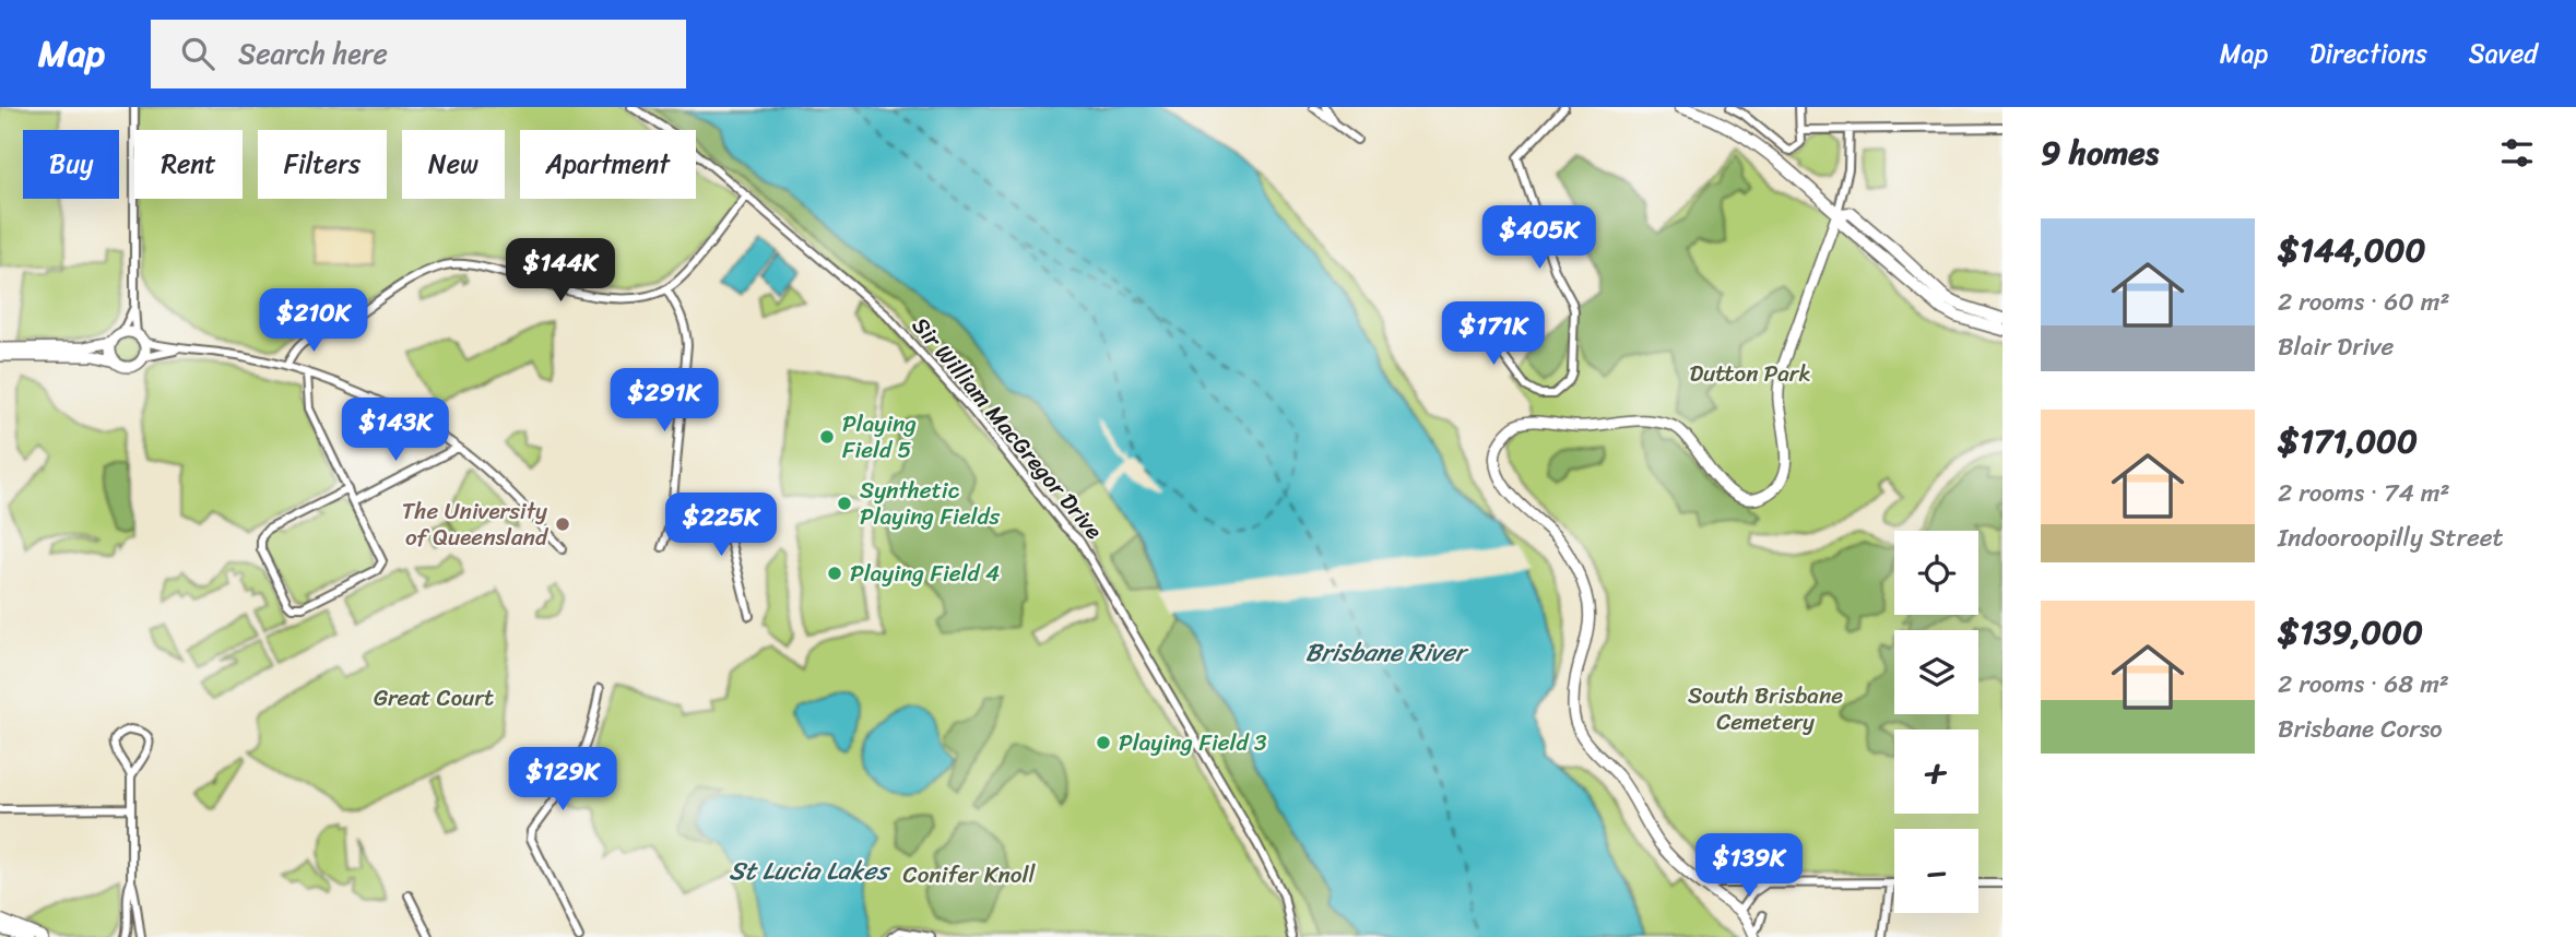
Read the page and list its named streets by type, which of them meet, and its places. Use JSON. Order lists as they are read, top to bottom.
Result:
{
  "streets": {
    "street": ["Sir William MacGregor Drive"]
  },
  "water": ["Brisbane River", "St Lucia Lakes"],
  "parks": [
    "Dutton Park",
    "South Brisbane Cemetery",
    "Great Court",
    "Conifer Knoll"
  ],
  "places": [
    "Playing Field 5",
    "Synthetic Playing Fields",
    "The University of Queensland",
    "Playing Field 4",
    "Playing Field 3"
  ],
  "page": {
    "header": "Map",
    "search": "Search here",
    "nav": ["Map", "Directions", "Saved"],
    "heading": "9 homes",
    "chip": [
      "Buy",
      "Rent",
      "Filters",
      "New",
      "Apartment"
    ],
    "list": [
      {
        "name": "$144,000",
        "note": "2 rooms · 60 m² · Blair Drive"
      },
      {
        "name": "$171,000",
        "note": "2 rooms · 74 m² · Indooroopilly Street"
      },
      {
        "name": "$139,000",
        "note": "2 rooms · 68 m² · Brisbane Corso"
      }
    ],
    "price": [
      "$405K",
      "$144K",
      "$210K",
      "$171K",
      "$291K",
      "$143K",
      "$225K",
      "$129K",
      "$139K"
    ],
    "map_buttons": ["+", "−"]
  }
}
